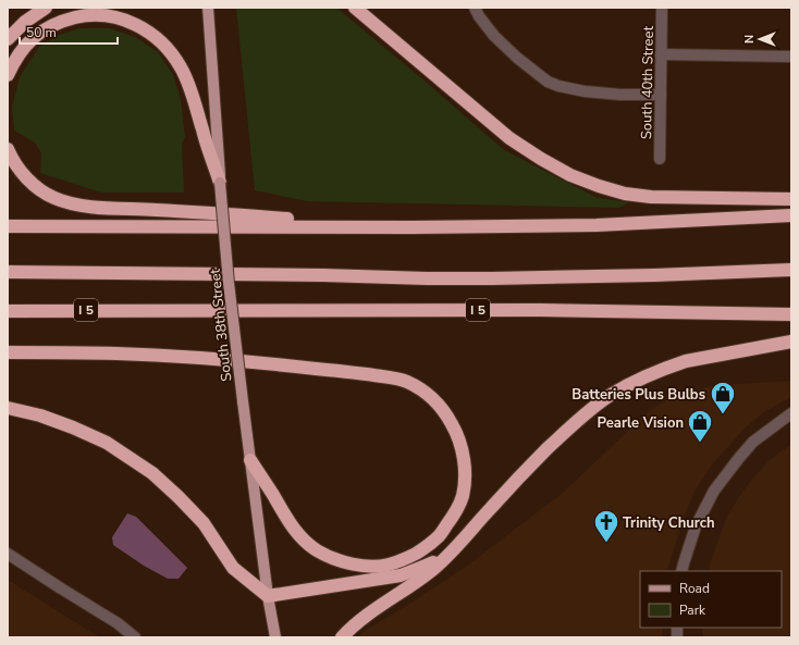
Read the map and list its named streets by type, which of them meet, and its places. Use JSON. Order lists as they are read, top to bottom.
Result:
{
  "streets": {
    "highway": ["I 5"],
    "main road": ["South 38th Street"],
    "street": ["South 40th Street"]
  },
  "places": {
    "shop": ["Batteries Plus Bulbs", "Pearle Vision"],
    "church": ["Trinity Church"]
  },
  "legend": ["Road", "Park"],
  "scale_bar": "50 m",
  "north": "left"
}
